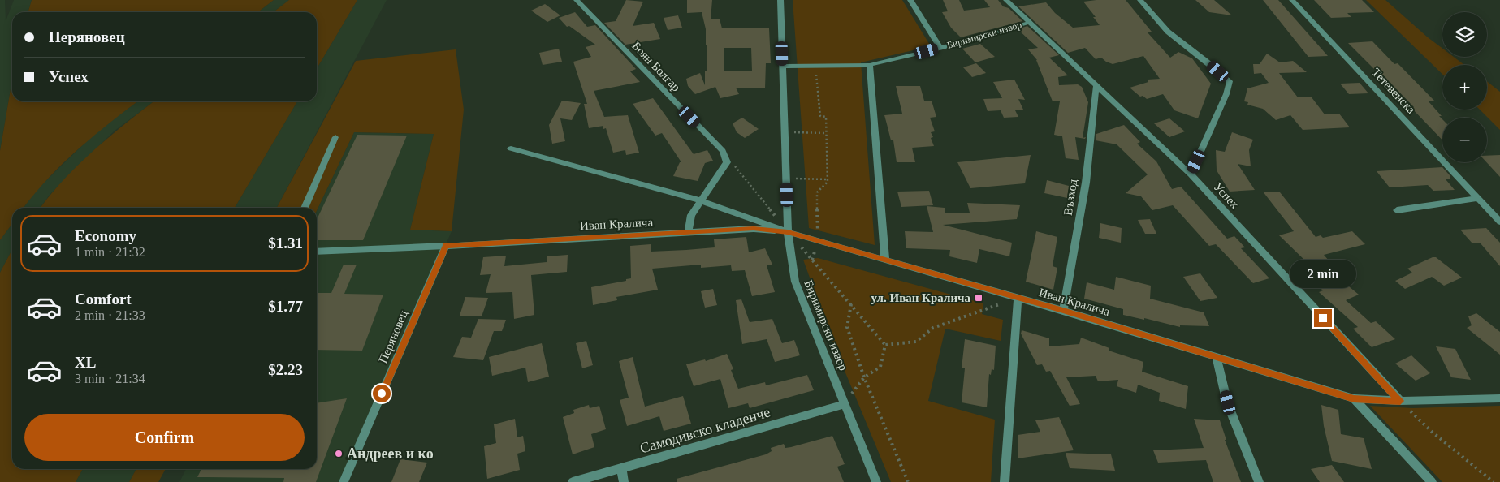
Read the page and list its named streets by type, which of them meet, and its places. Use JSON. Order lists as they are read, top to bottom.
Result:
{
  "streets": {
    "street": [
      "Биримирски извор",
      "Боян Болгар",
      "Тетевенска",
      "Успех",
      "Възход",
      "Иван Кралича",
      "Перяновец",
      "Самодивско кладенче"
    ]
  },
  "crossings": [
    ["Биримирски извор", "Успех"],
    ["Биримирски извор", "Иван Кралича"],
    ["Биримирски извор", "Самодивско кладенче"],
    ["Успех", "Възход"],
    ["Възход", "Иван Кралича"],
    ["Иван Кралича", "Перяновец"]
  ],
  "places": {
    "transit": ["ул. Иван Кралича"],
    "other": ["Андреев и ко"]
  },
  "page": {
    "map_buttons": ["+", "−"],
    "banner": ["Перяновец", "Успех"],
    "list": [
      {
        "name": "Economy",
        "note": "1 min · 21:32",
        "value": "$1.31"
      },
      {
        "name": "Comfort",
        "note": "2 min · 21:33",
        "value": "$1.77"
      },
      {
        "name": "XL",
        "note": "3 min · 21:34",
        "value": "$2.23"
      }
    ],
    "bubble": "2 min",
    "buttons": "Confirm"
  }
}
